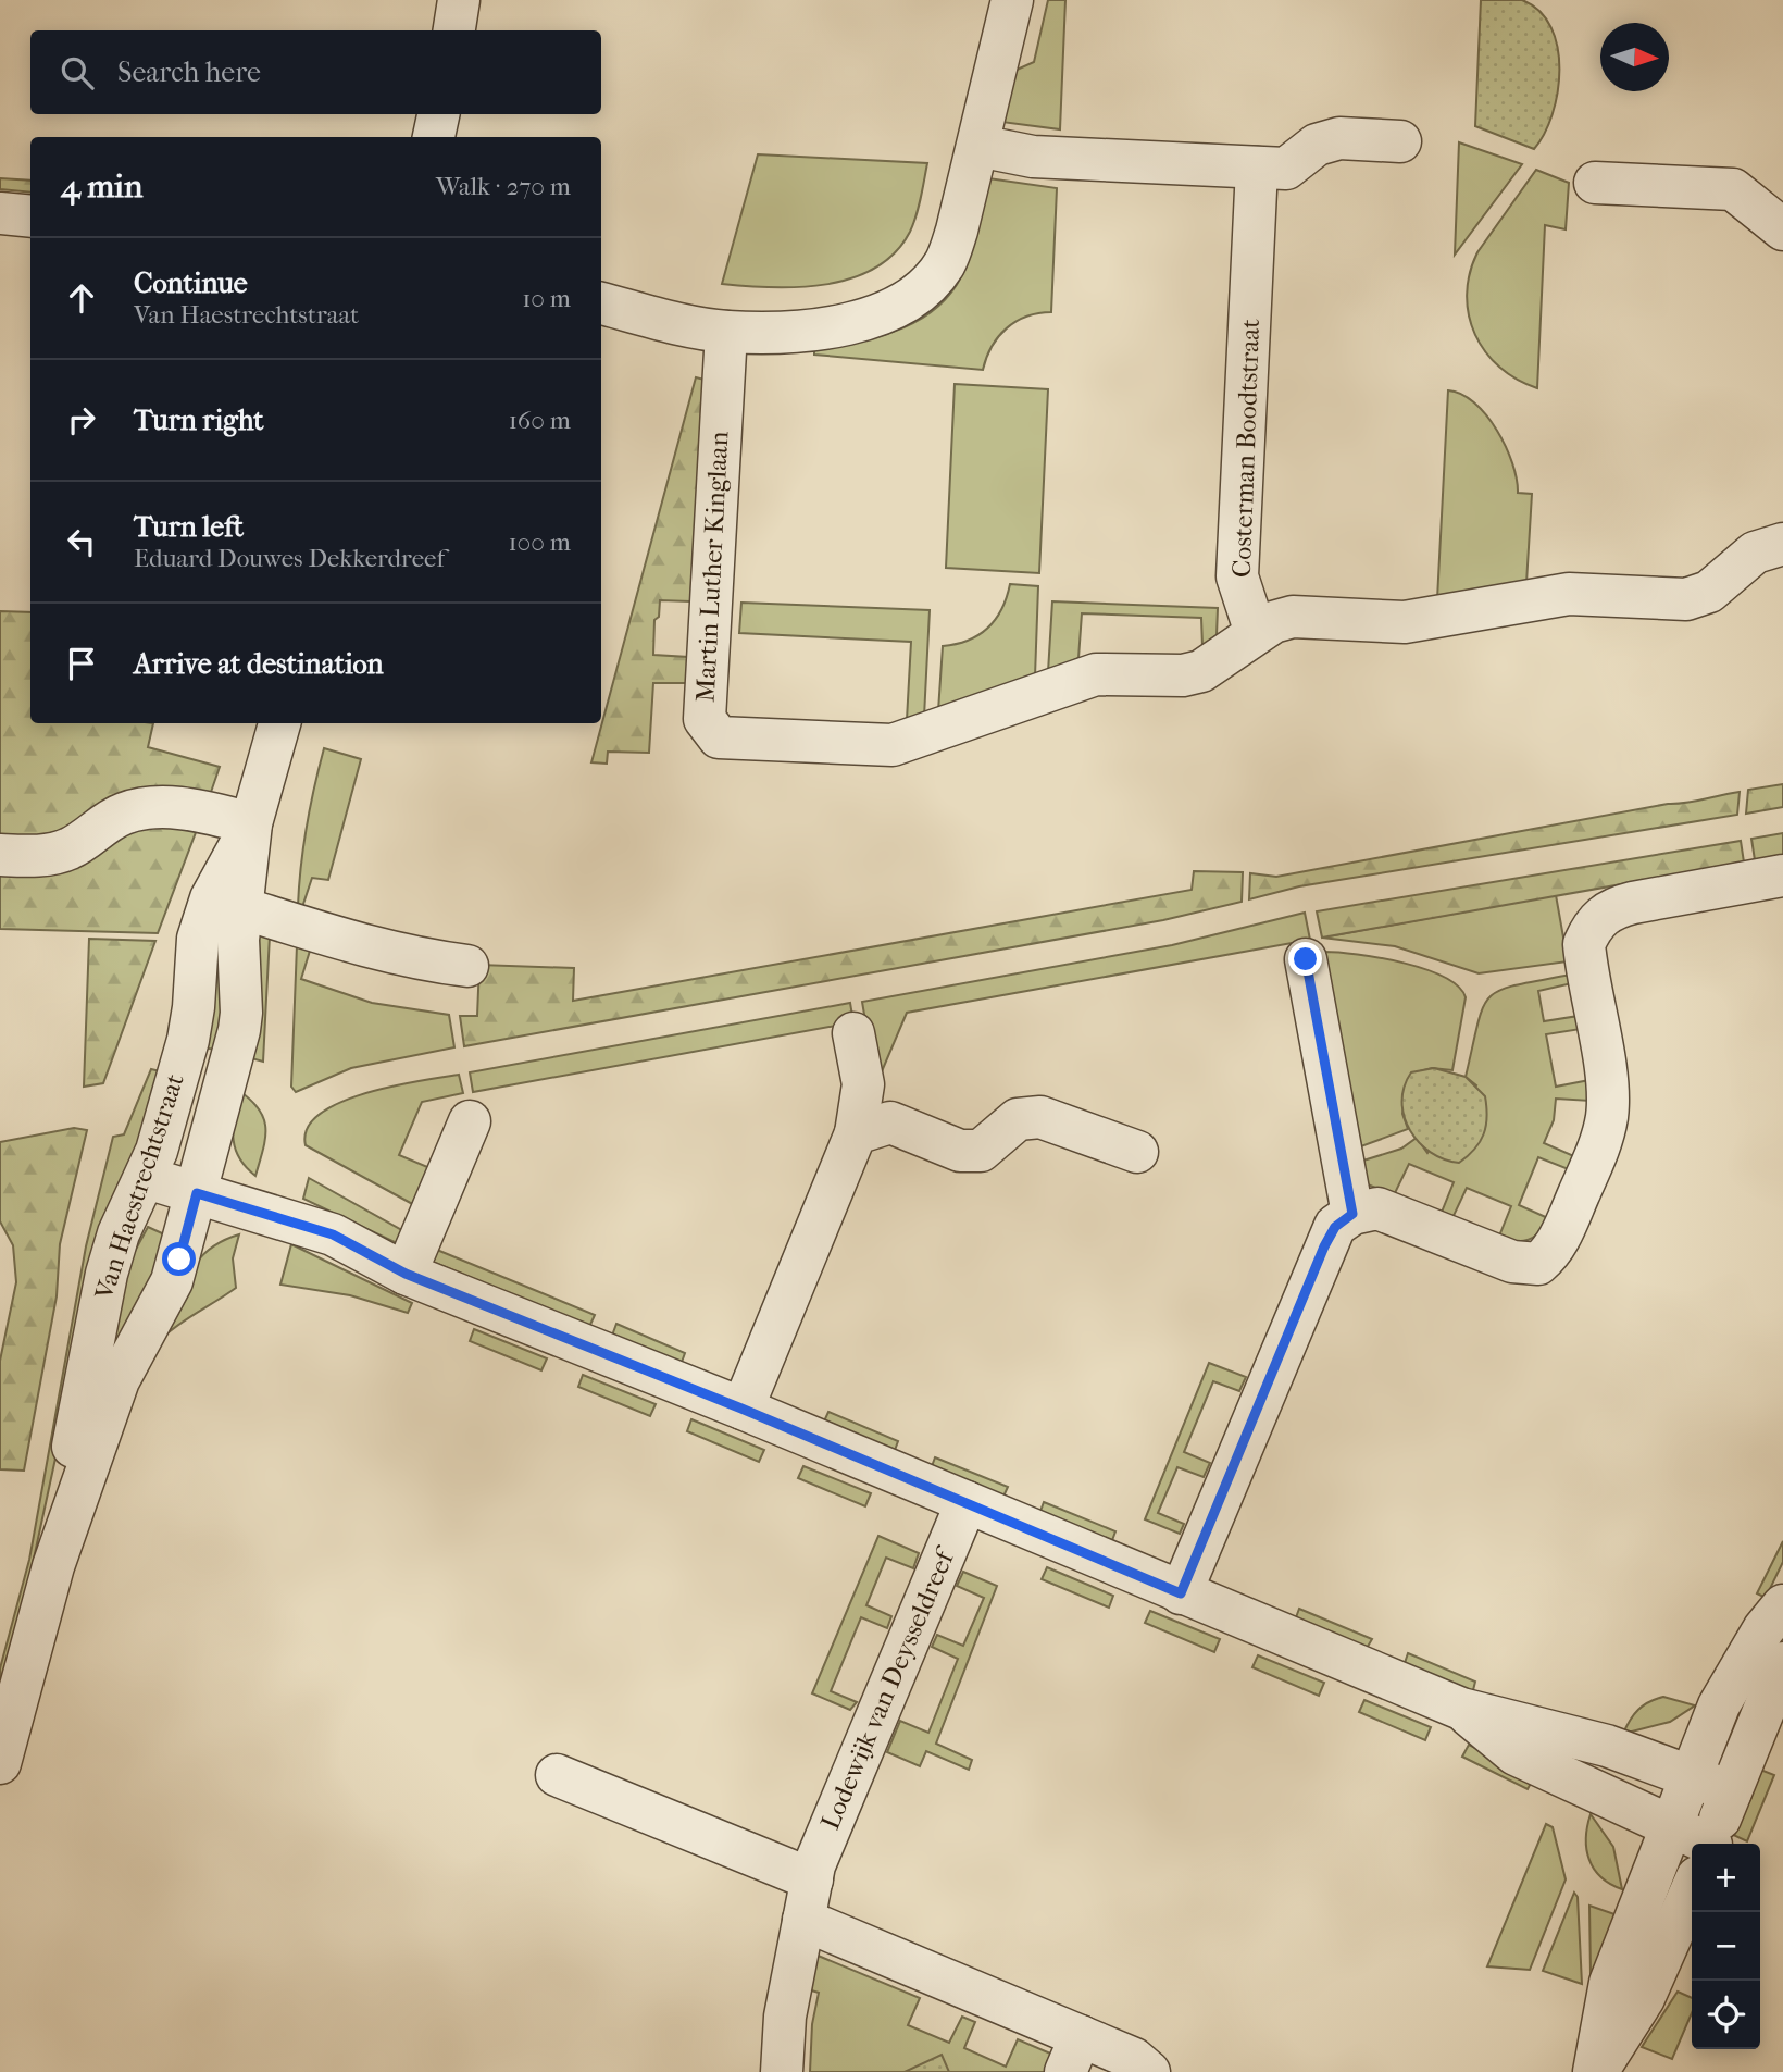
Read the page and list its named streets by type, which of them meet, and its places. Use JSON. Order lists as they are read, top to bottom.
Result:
{
  "streets": {
    "street": [
      "Costerman Boodtstraat",
      "Martin Luther Kinglaan",
      "Van Haestrechtstraat",
      "Lodewijk van Deysseldreef"
    ]
  },
  "crossings": [
    ["Costerman Boodtstraat", "Martin Luther Kinglaan"]
  ],
  "north": "right",
  "page": {
    "search": "Search here",
    "heading": ["4 min", "Walk · 270 m"],
    "list": [
      ["Continue", "Van Haestrechtstraat", "10 m"],
      ["Turn right", "160 m"],
      ["Turn left", "Eduard Douwes Dekkerdreef", "100 m"],
      "Arrive at destination"
    ],
    "map_buttons": ["+", "−"]
  }
}
